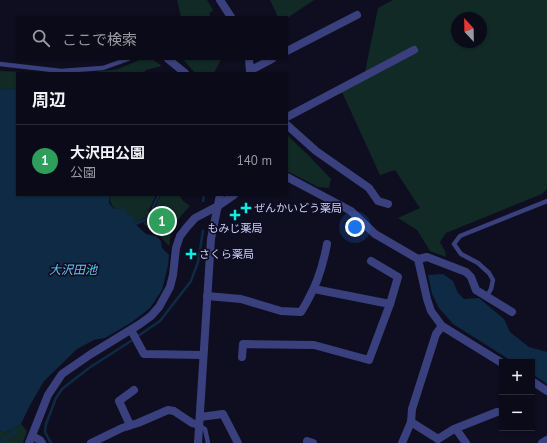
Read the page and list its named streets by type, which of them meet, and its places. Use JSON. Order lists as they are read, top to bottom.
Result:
{
  "water": ["大沢田池"],
  "places": {
    "health": ["ぜんかいどう薬局", "もみじ薬局", "さくら薬局"]
  },
  "north": "top",
  "page": {
    "search": "ここで検索",
    "heading": "周辺",
    "list": [
      {
        "mark": "1",
        "name": "大沢田公園",
        "note": "公園",
        "value": "140 m"
      }
    ],
    "pins": "1",
    "map_buttons": ["+", "−"]
  }
}
